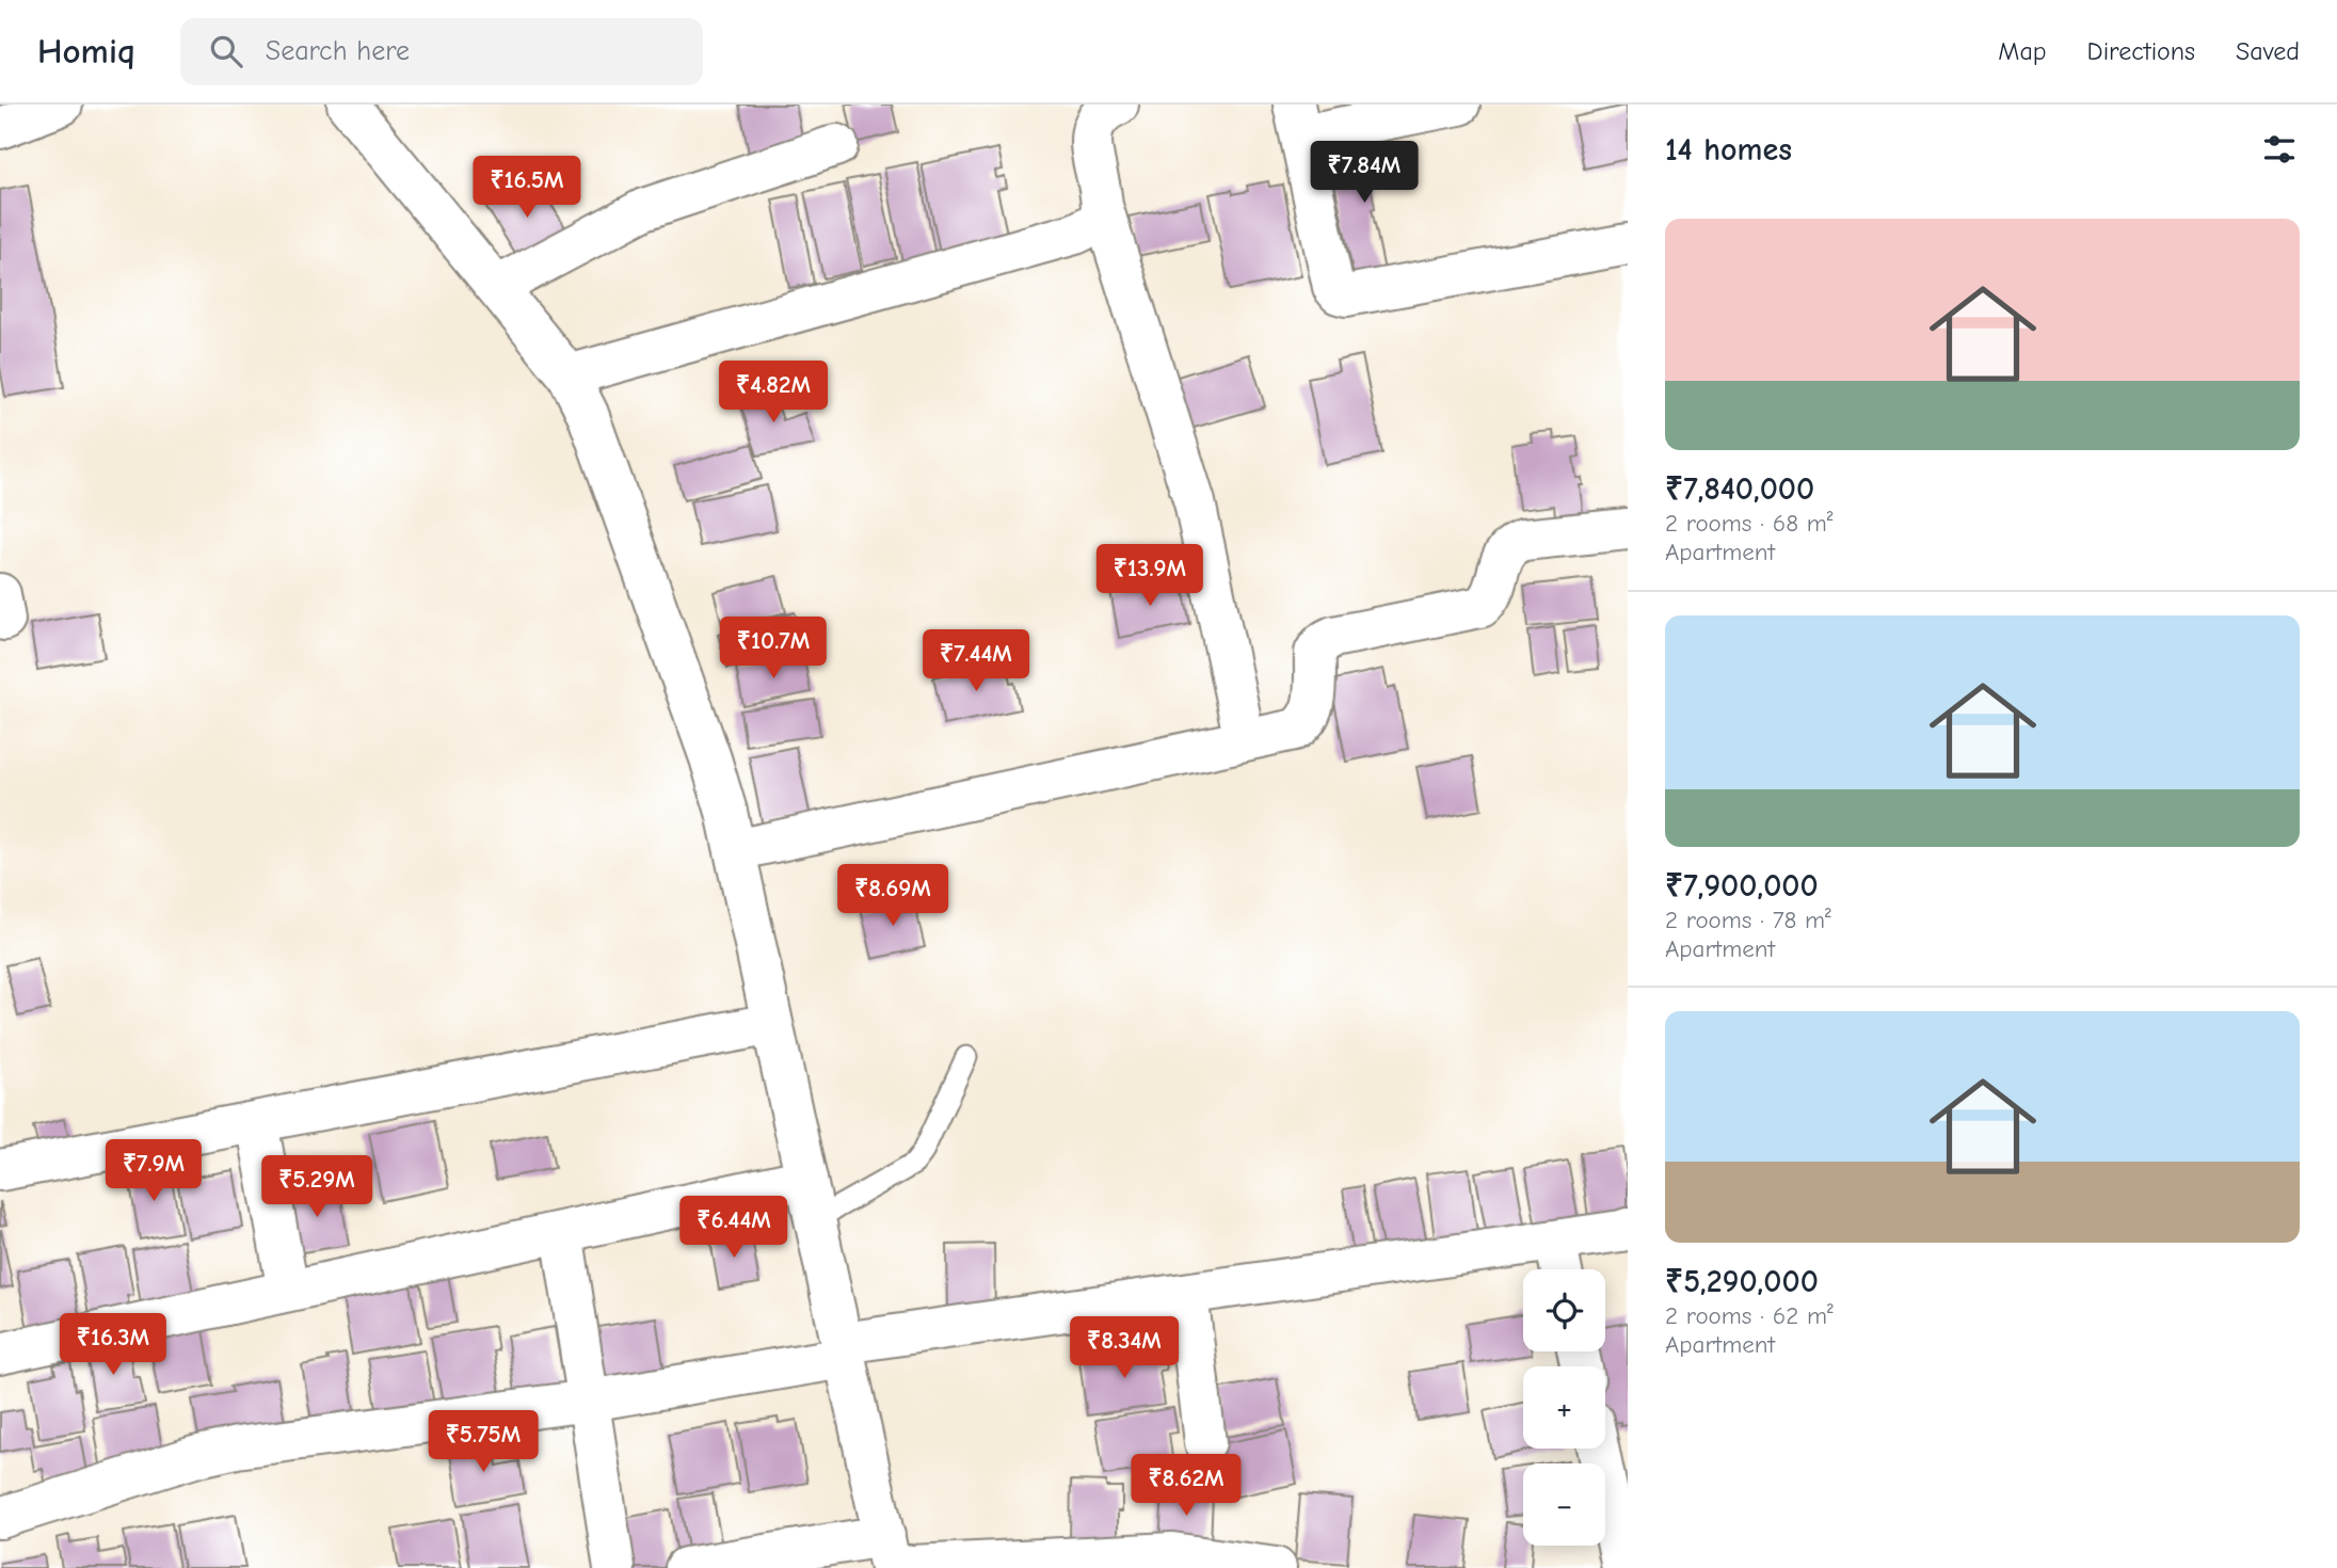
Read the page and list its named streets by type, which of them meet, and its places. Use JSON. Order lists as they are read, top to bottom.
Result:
{
  "page": {
    "header": "Homiq",
    "search": "Search here",
    "nav": ["Map", "Directions", "Saved"],
    "heading": "14 homes",
    "price": [
      "₹7.84M",
      "₹16.5M",
      "₹4.82M",
      "₹13.9M",
      "₹10.7M",
      "₹7.44M",
      "₹8.69M",
      "₹7.9M",
      "₹5.29M",
      "₹6.44M",
      "₹16.3M",
      "₹8.34M",
      "₹5.75M",
      "₹8.62M"
    ],
    "list": [
      {
        "name": "₹7,840,000",
        "note": "2 rooms · 68 m² · Apartment"
      },
      {
        "name": "₹7,900,000",
        "note": "2 rooms · 78 m² · Apartment"
      },
      {
        "name": "₹5,290,000",
        "note": "2 rooms · 62 m² · Apartment"
      }
    ],
    "map_buttons": ["+", "−"]
  }
}
